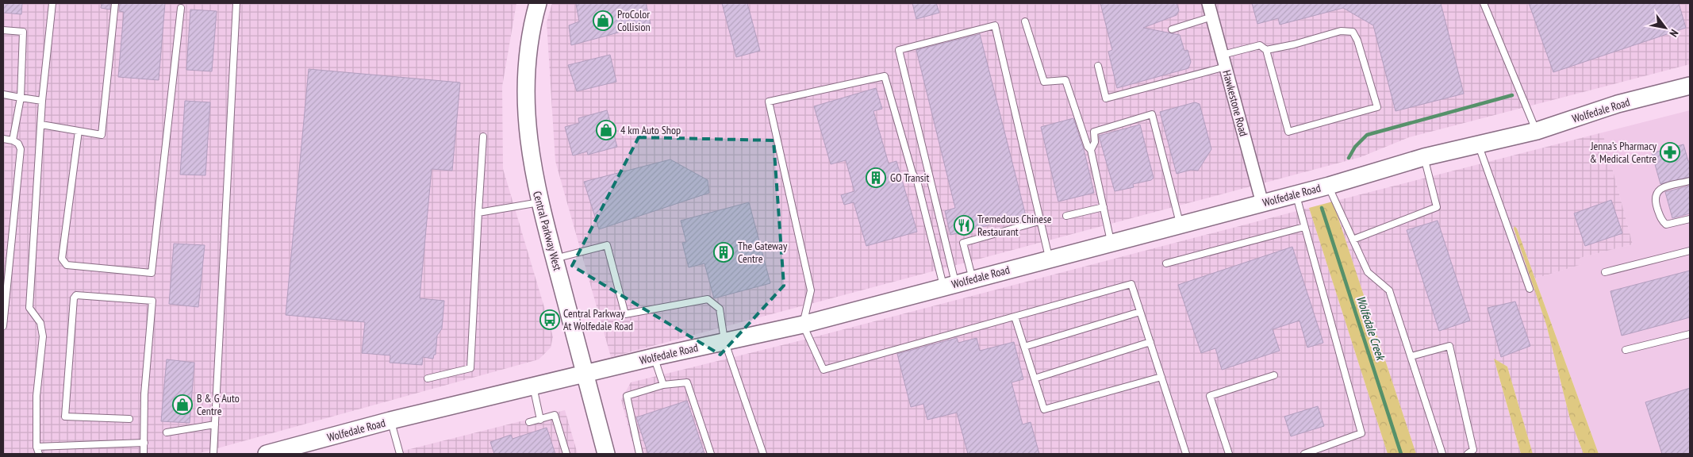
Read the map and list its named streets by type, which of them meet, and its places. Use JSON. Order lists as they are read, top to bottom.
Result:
{
  "streets": {
    "street": ["Hawkestone Road", "Wolfedale Road", "Central Parkway West"]
  },
  "crossings": [
    ["Hawkestone Road", "Wolfedale Road"],
    ["Wolfedale Road", "Central Parkway West"]
  ],
  "water": ["Wolfedale Creek"],
  "places": {
    "shop": ["ProColor Collision", "4 km Auto Shop", "B & G Auto Centre"],
    "pharmacy": ["Jenna’s Pharmacy & Medical Centre"],
    "building": ["GO Transit", "The Gateway Centre"],
    "restaurant": ["Tremedous Chinese Restaurant"],
    "bus stop": ["Central Parkway At Wolfedale Road"]
  },
  "north": "bottom right"
}
